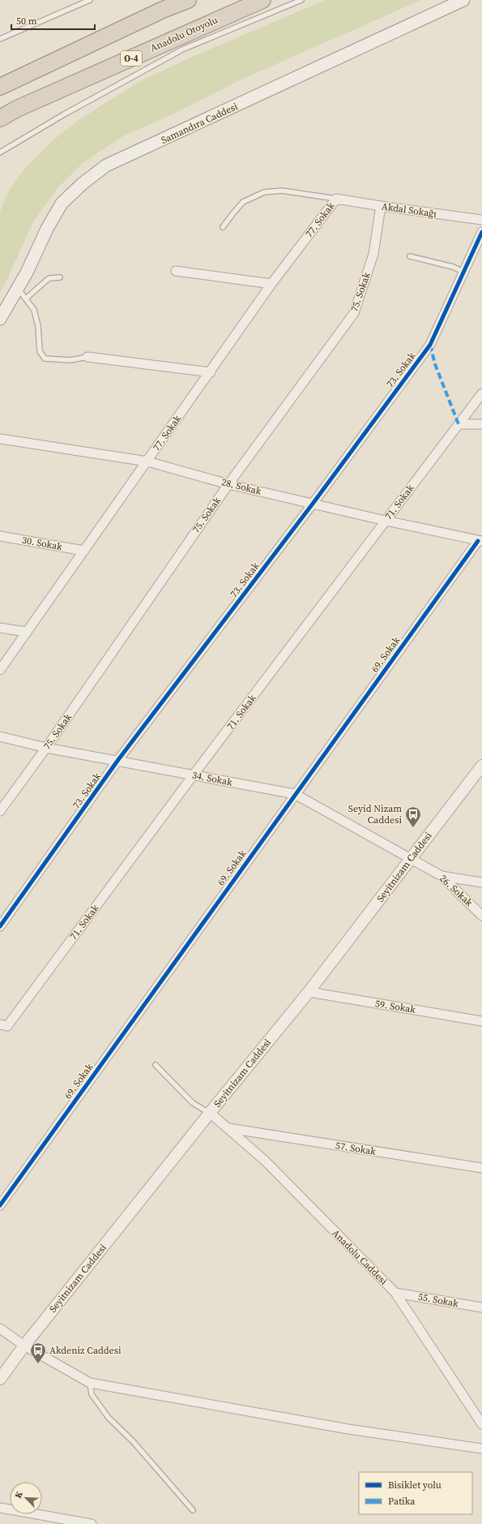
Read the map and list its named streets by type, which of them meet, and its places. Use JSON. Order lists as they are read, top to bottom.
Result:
{
  "streets": {
    "highway": ["Anadolu Otoyolu", "O-4"],
    "main road": ["Samandıra Caddesi"],
    "street": [
      "Akdal Sokağı",
      "77. Sokak",
      "75. Sokak",
      "73. Sokak",
      "28. Sokak",
      "71. Sokak",
      "30. Sokak",
      "69. Sokak",
      "34. Sokak",
      "Seyitnizam Caddesi",
      "26. Sokak",
      "59. Sokak",
      "57. Sokak",
      "Anadolu Caddesi",
      "55. Sokak"
    ]
  },
  "crossings": [
    ["Akdal Sokağı", "77. Sokak"],
    ["Akdal Sokağı", "75. Sokak"],
    ["77. Sokak", "28. Sokak"],
    ["77. Sokak", "30. Sokak"],
    ["75. Sokak", "28. Sokak"],
    ["75. Sokak", "34. Sokak"],
    ["73. Sokak", "28. Sokak"],
    ["73. Sokak", "34. Sokak"],
    ["28. Sokak", "71. Sokak"],
    ["28. Sokak", "69. Sokak"],
    ["71. Sokak", "34. Sokak"],
    ["69. Sokak", "34. Sokak"],
    ["34. Sokak", "Seyitnizam Caddesi"],
    ["34. Sokak", "26. Sokak"],
    ["Seyitnizam Caddesi", "26. Sokak"],
    ["Seyitnizam Caddesi", "59. Sokak"],
    ["Seyitnizam Caddesi", "Anadolu Caddesi"],
    ["57. Sokak", "Anadolu Caddesi"],
    ["Anadolu Caddesi", "55. Sokak"]
  ],
  "places": {
    "bus stop": ["Seyid Nizam Caddesi", "Akdeniz Caddesi"]
  },
  "legend": ["Bisiklet yolu", "Patika"],
  "scale_bar": "50 m",
  "north": "top left"
}
